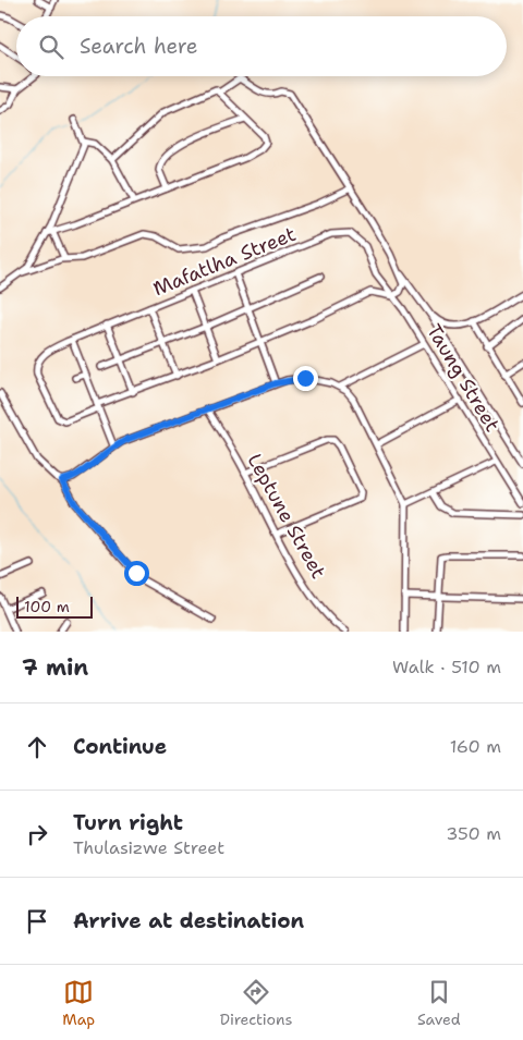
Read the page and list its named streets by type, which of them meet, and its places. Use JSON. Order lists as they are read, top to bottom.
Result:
{
  "streets": {
    "street": ["Mafatlha Street", "Taung Street", "Leptune Street"]
  },
  "crossings": [
    ["Mafatlha Street", "Taung Street"]
  ],
  "scale_bar": "100 m",
  "page": {
    "search": "Search here",
    "scale": "100 m",
    "heading": ["7 min", "Walk · 510 m"],
    "list": [
      ["Continue", "160 m"],
      ["Turn right", "Thulasizwe Street", "350 m"],
      "Arrive at destination"
    ],
    "nav": ["Map", "Directions", "Saved"]
  }
}
